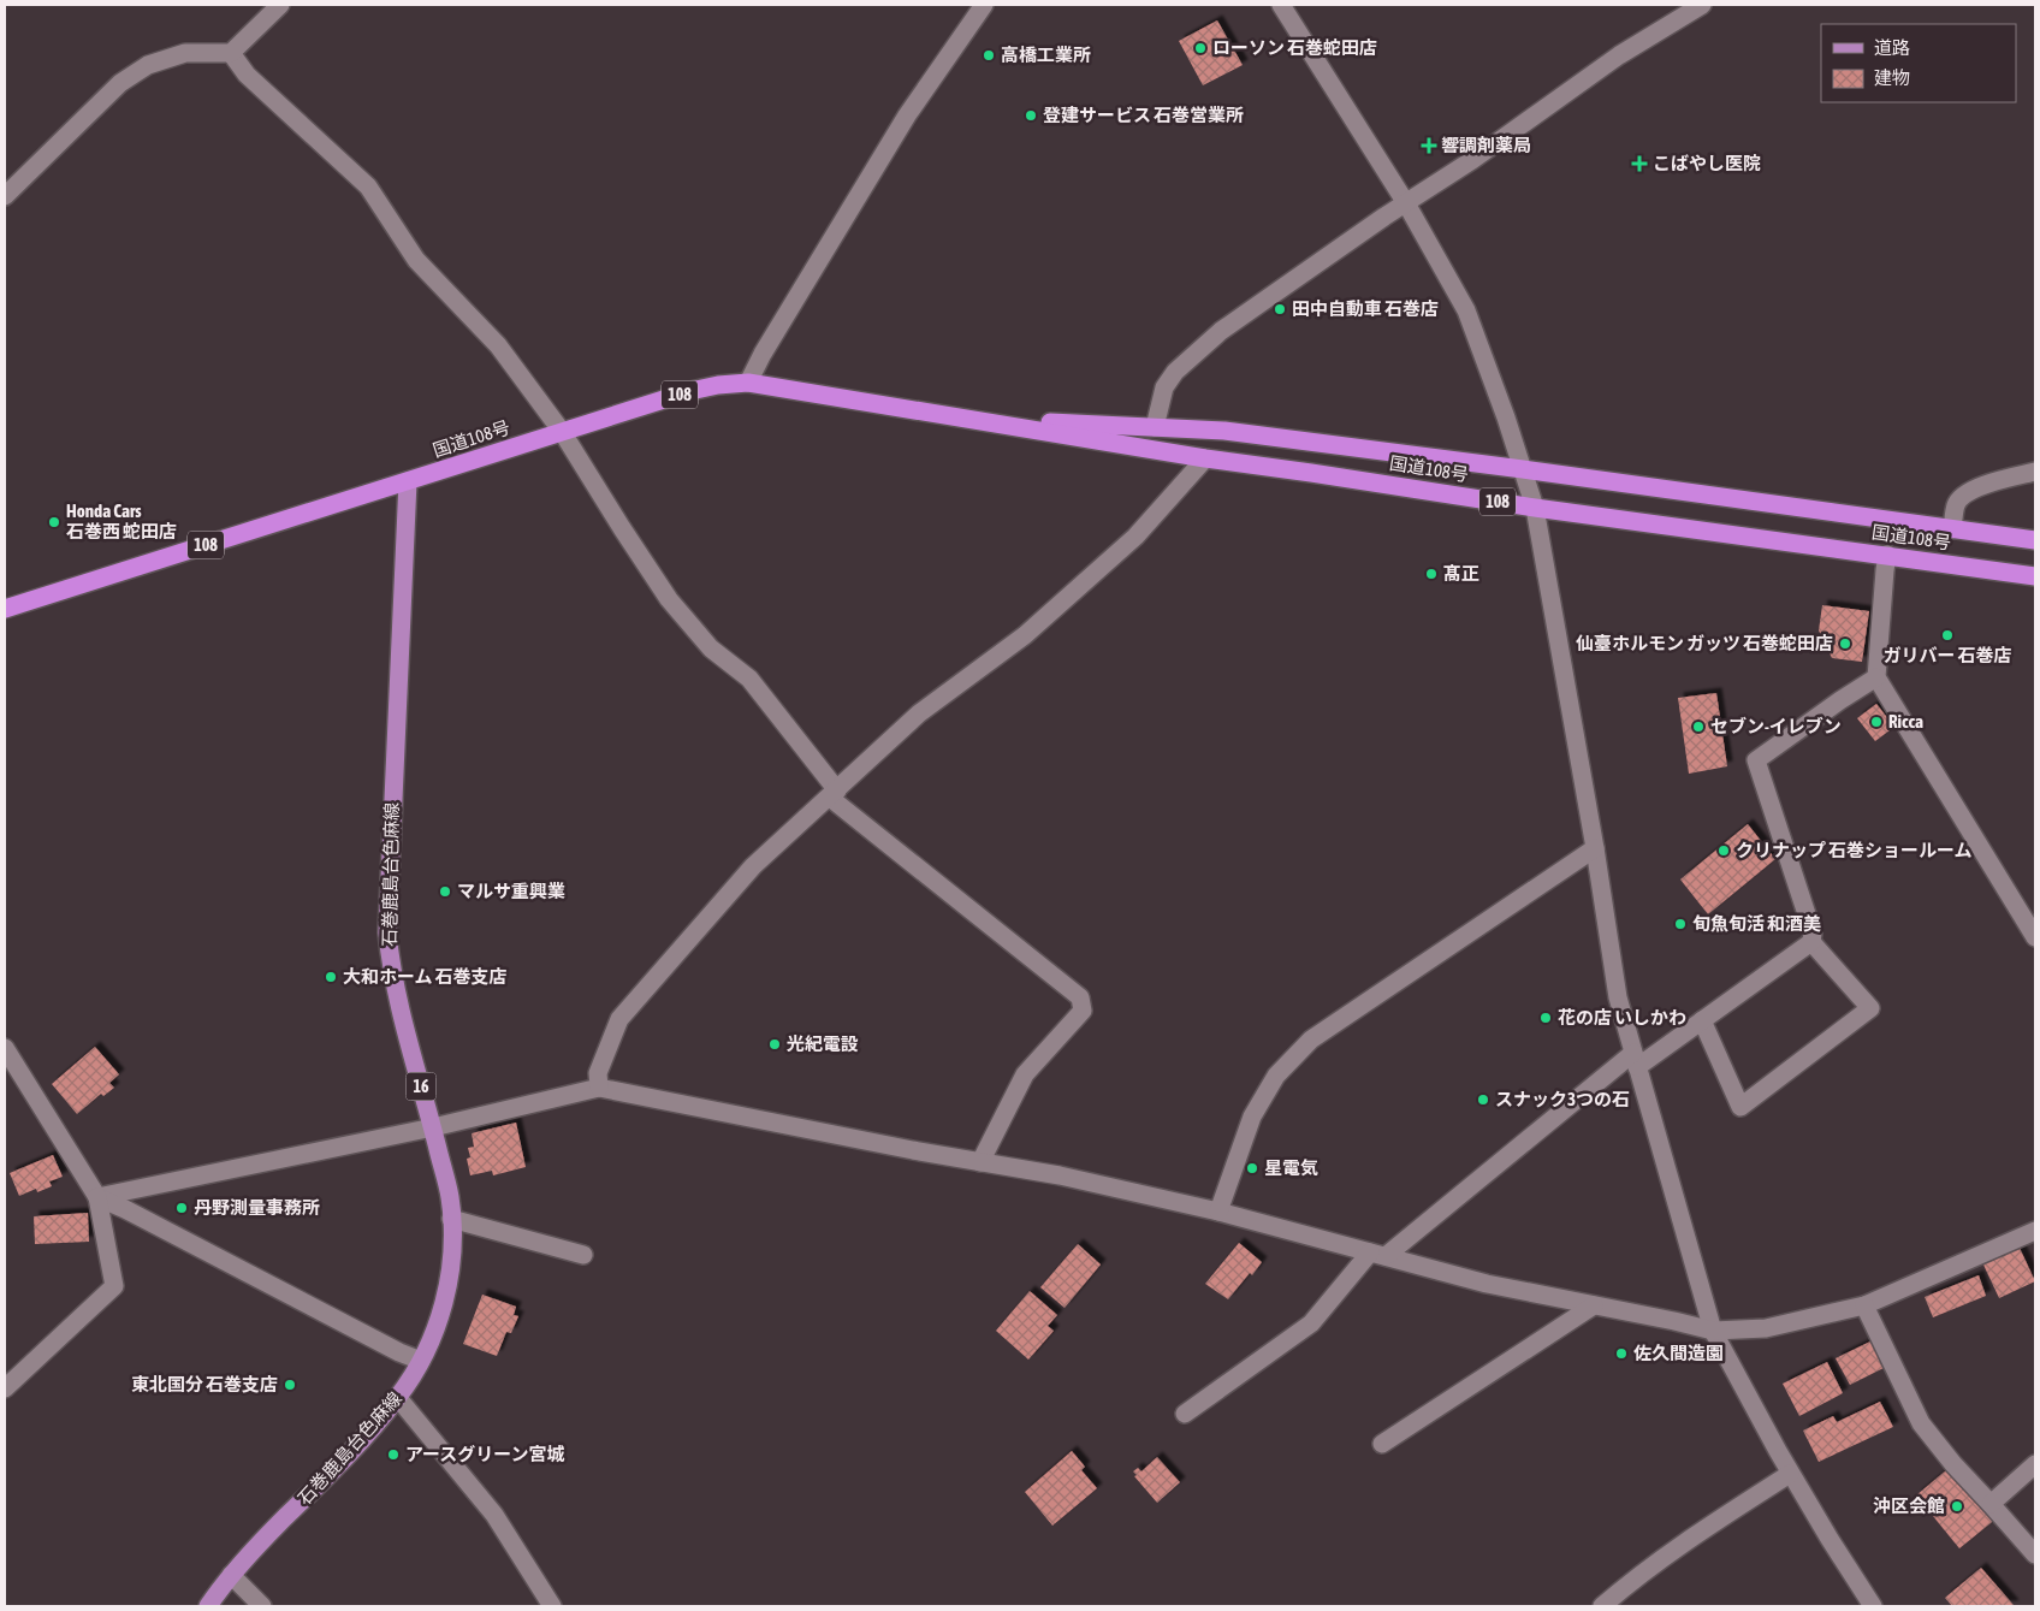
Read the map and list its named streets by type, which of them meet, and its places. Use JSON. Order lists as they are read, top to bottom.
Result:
{
  "streets": {
    "highway": ["108", "国道108号"],
    "main road": ["石巻鹿島台色麻線", "16"]
  },
  "crossings": [
    ["国道108号", "石巻鹿島台色麻線"]
  ],
  "places": {
    "other": [
      "ローソン 石巻蛇田店",
      "高橋工業所",
      "登建サービス 石巻営業所",
      "田中自動車 石巻店",
      "Honda Cars 石巻西 蛇田店",
      "髙正",
      "ガリバー 石巻店",
      "仙臺ホルモン ガッツ 石巻蛇田店",
      "Ricca",
      "セブン-イレブン",
      "クリナップ 石巻ショールーム",
      "マルサ重興業",
      "旬魚旬活 和酒美",
      "大和ホーム 石巻支店",
      "花の店 いしかわ",
      "光紀電設",
      "スナック3つの石",
      "星電気",
      "丹野測量事務所",
      "佐久間造園",
      "東北国分 石巻支店",
      "アースグリーン宮城",
      "沖区会館"
    ],
    "health": ["響調剤薬局", "こばやし医院"]
  },
  "legend": ["道路", "建物"]
}
